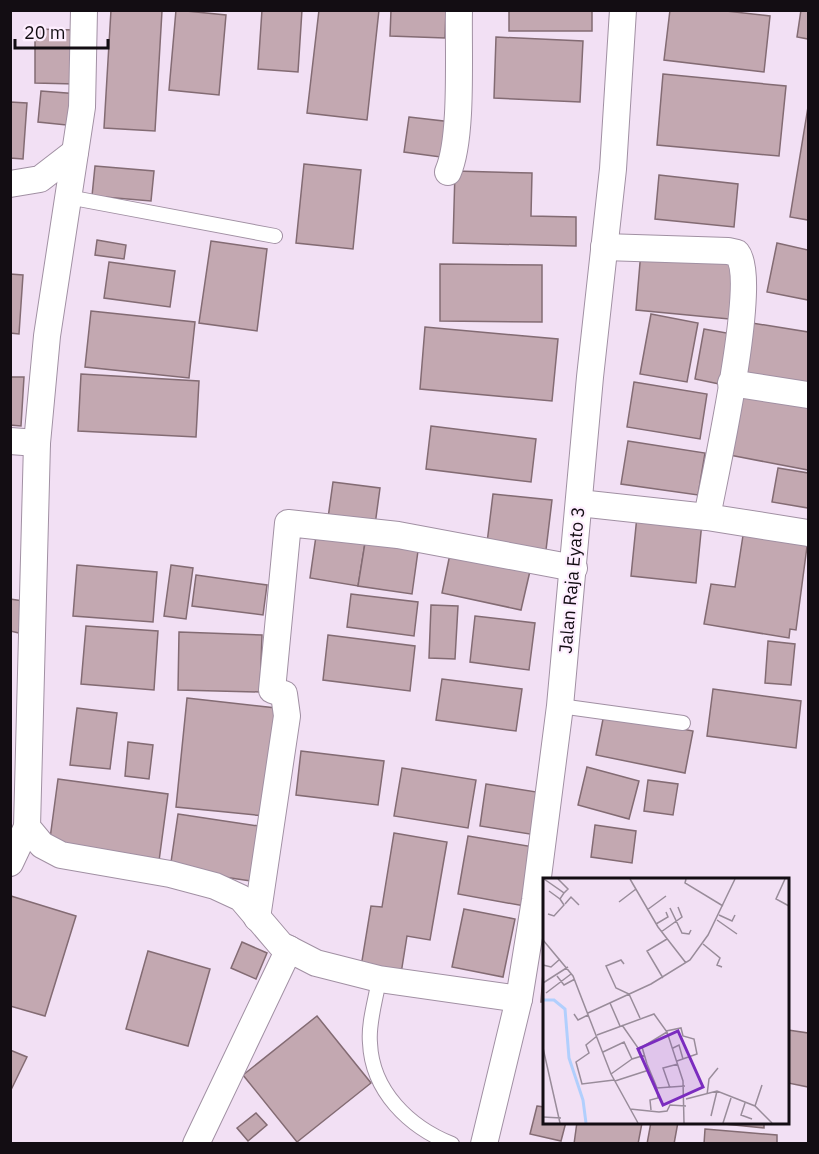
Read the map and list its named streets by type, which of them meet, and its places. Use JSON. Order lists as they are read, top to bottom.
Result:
{
  "streets": {
    "street": ["Jalan Raja Eyato 3"]
  },
  "scale_bar": "20 m"
}
